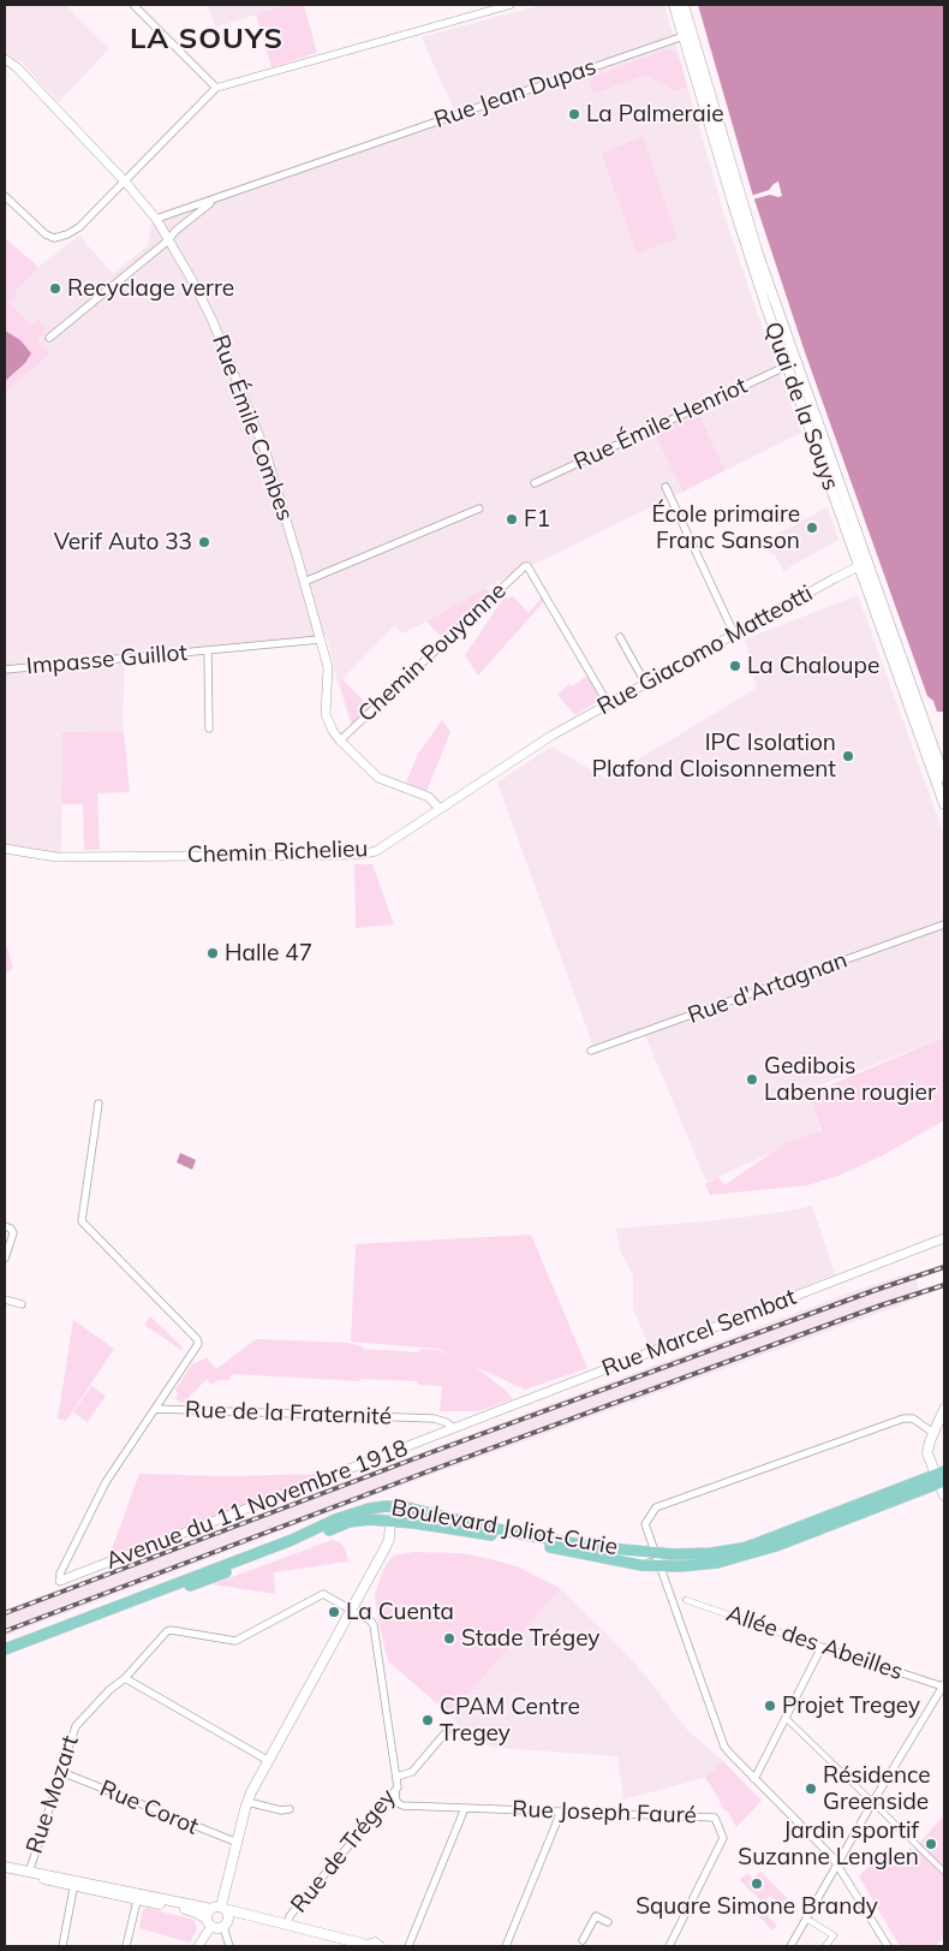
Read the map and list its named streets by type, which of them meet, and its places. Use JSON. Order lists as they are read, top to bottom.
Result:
{
  "streets": {
    "main road": ["Quai de la Souys", "Boulevard Joliot-Curie"],
    "street": [
      "Rue Jean Dupas",
      "Rue Émile Henriot",
      "Rue Émile Combes",
      "Rue Giacomo Matteotti",
      "Chemin Pouyanne",
      "Impasse Guillot",
      "Chemin Richelieu",
      "Rue d'Artagnan",
      "Rue Marcel Sembat",
      "Rue de la Fraternité",
      "Avenue du 11 Novembre 1918",
      "Allée des Abeilles",
      "Rue Mozart",
      "Rue Corot",
      "Rue Joseph Fauré",
      "Rue de Trégey"
    ]
  },
  "crossings": [
    ["Rue Jean Dupas", "Quai de la Souys"],
    ["Rue Jean Dupas", "Rue Émile Combes"],
    ["Quai de la Souys", "Rue Émile Henriot"],
    ["Quai de la Souys", "Rue Giacomo Matteotti"],
    ["Rue Émile Combes", "Chemin Pouyanne"],
    ["Rue Émile Combes", "Impasse Guillot"],
    ["Rue Émile Combes", "Chemin Richelieu"],
    ["Rue Giacomo Matteotti", "Chemin Pouyanne"],
    ["Rue Giacomo Matteotti", "Chemin Richelieu"],
    ["Rue Marcel Sembat", "Rue de la Fraternité"],
    ["Rue Marcel Sembat", "Avenue du 11 Novembre 1918"],
    ["Rue de la Fraternité", "Avenue du 11 Novembre 1918"],
    ["Rue Mozart", "Rue Corot"],
    ["Rue Mozart", "Rue de Trégey"],
    ["Rue Joseph Fauré", "Rue de Trégey"]
  ],
  "districts": ["LA SOUYS"],
  "places": [
    "La Palmeraie",
    "Recyclage verre",
    "F1",
    "École primaire Franc Sanson",
    "Verif Auto 33",
    "La Chaloupe",
    "IPC Isolation Plafond Cloisonnement",
    "Halle 47",
    "Gedibois Labenne rougier",
    "La Cuenta",
    "Stade Trégey",
    "Projet Tregey",
    "CPAM Centre Tregey",
    "Résidence Greenside",
    "Jardin sportif Suzanne Lenglen",
    "Square Simone Brandy"
  ]
}
